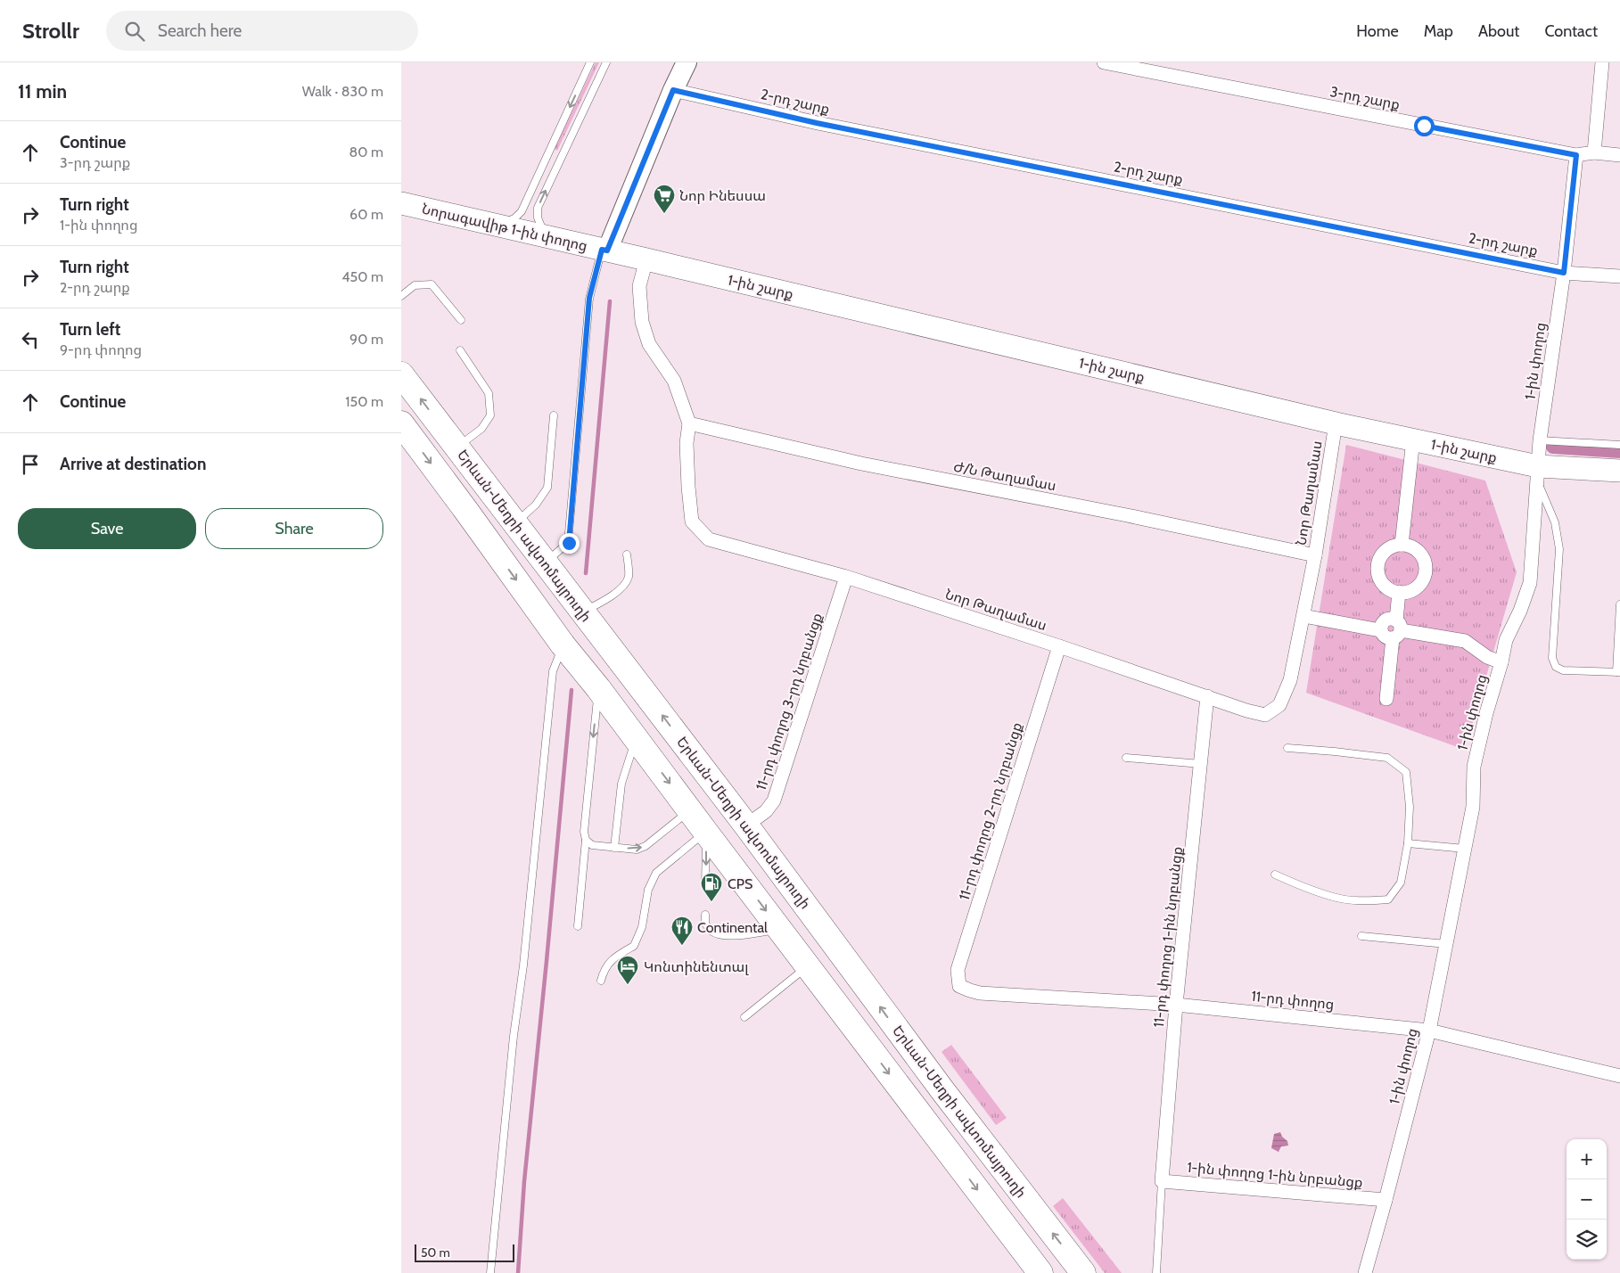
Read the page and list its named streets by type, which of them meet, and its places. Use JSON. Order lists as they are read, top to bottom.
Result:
{
  "streets": {
    "highway": ["Երևան-Մեղրի ավտոմայրուղի"],
    "main road": ["Նորագավիթ 1-ին փողոց", "1-ին շարք"],
    "street": [
      "3-րդ շարք",
      "2-րդ շարք",
      "1-ին փողոց",
      "Ժ/Ն Թաղամաս",
      "Նոր Թաղամաս",
      "11-րդ փողոց 3-րդ նրբանցք",
      "11-րդ փողոց 2-րդ նրբանցք",
      "11-րդ փողոց 1-ին նրբանցք",
      "11-րդ փողոց",
      "1-ին փողոց 1-ին նրբանցք"
    ]
  },
  "crossings": [
    ["3-րդ շարք", "1-ին փողոց"],
    ["2-րդ շարք", "1-ին փողոց"],
    ["Նորագավիթ 1-ին փողոց", "1-ին շարք"],
    ["1-ին շարք", "1-ին փողոց"],
    ["1-ին շարք", "Նոր Թաղամաս"],
    ["1-ին փողոց", "11-րդ փողոց"],
    ["1-ին փողոց", "1-ին փողոց 1-ին նրբանցք"],
    ["Ժ/Ն Թաղամաս", "Նոր Թաղամաս"],
    ["Նոր Թաղամաս", "11-րդ փողոց 3-րդ նրբանցք"],
    ["Նոր Թաղամաս", "11-րդ փողոց 2-րդ նրբանցք"],
    ["Նոր Թաղամաս", "11-րդ փողոց 1-ին նրբանցք"],
    ["Երևան-Մեղրի ավտոմայրուղի", "11-րդ փողոց 3-րդ նրբանցք"],
    ["11-րդ փողոց 2-րդ նրբանցք", "11-րդ փողոց"],
    ["11-րդ փողոց 1-ին նրբանցք", "11-րդ փողոց"],
    ["11-րդ փողոց 1-ին նրբանցք", "1-ին փողոց 1-ին նրբանցք"]
  ],
  "places": {
    "supermarket": ["Նոր Ինեսսա"],
    "fuel station": ["CPS"],
    "restaurant": ["Continental"],
    "hotel": ["Կոնտինենտալ"]
  },
  "scale_bar": "50 m",
  "page": {
    "header": "Strollr",
    "search": "Search here",
    "nav": [
      "Home",
      "Map",
      "About",
      "Contact"
    ],
    "heading": ["11 min", "Walk · 830 m"],
    "list": [
      ["Continue", "3-րդ շարք", "80 m"],
      ["Turn right", "1-ին փողոց", "60 m"],
      ["Turn right", "2-րդ շարք", "450 m"],
      ["Turn left", "9-րդ փողոց", "90 m"],
      ["Continue", "150 m"],
      "Arrive at destination"
    ],
    "buttons": ["Save", "Share"],
    "map_buttons": ["+", "−"],
    "scale": "50 m"
  }
}
